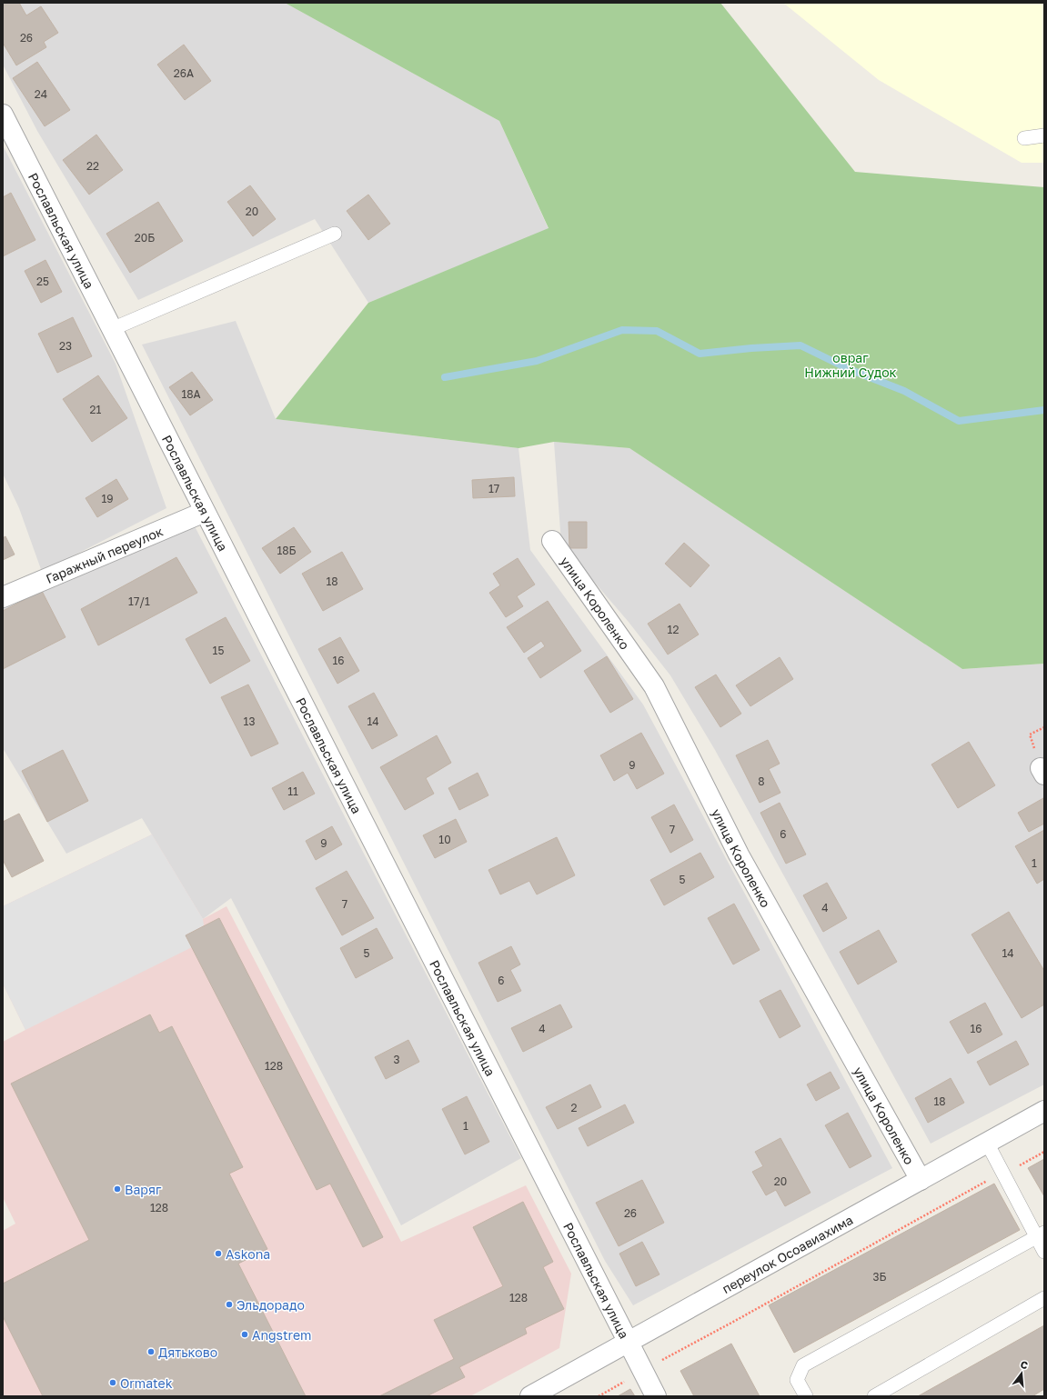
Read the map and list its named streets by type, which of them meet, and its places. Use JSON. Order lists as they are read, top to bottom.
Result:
{
  "streets": {
    "street": [
      "Рославльская улица",
      "Гаражный переулок",
      "улица Короленко",
      "переулок Осоавиахима"
    ]
  },
  "crossings": [
    ["Рославльская улица", "Гаражный переулок"],
    ["Рославльская улица", "переулок Осоавиахима"],
    ["улица Короленко", "переулок Осоавиахима"]
  ],
  "parks": ["овраг Нижний Судок"],
  "places": [
    "Варяг",
    "Askona",
    "Эльдорадо",
    "Angstrem",
    "Дятьково",
    "Ormatek"
  ],
  "house_numbers": [
    "26",
    "26А",
    "24",
    "22",
    "20",
    "20Б",
    "25",
    "23",
    "18А",
    "21",
    "17",
    "19",
    "18Б",
    "18",
    "17/1",
    "12",
    "15",
    "16",
    "13",
    "14",
    "9",
    "8",
    "11",
    "7",
    "6",
    "10",
    "9",
    "1",
    "5",
    "7",
    "4",
    "5",
    "14",
    "6",
    "4",
    "16",
    "3",
    "128",
    "18",
    "2",
    "1",
    "20",
    "128",
    "26",
    "3Б",
    "128"
  ],
  "north": "top"
}
